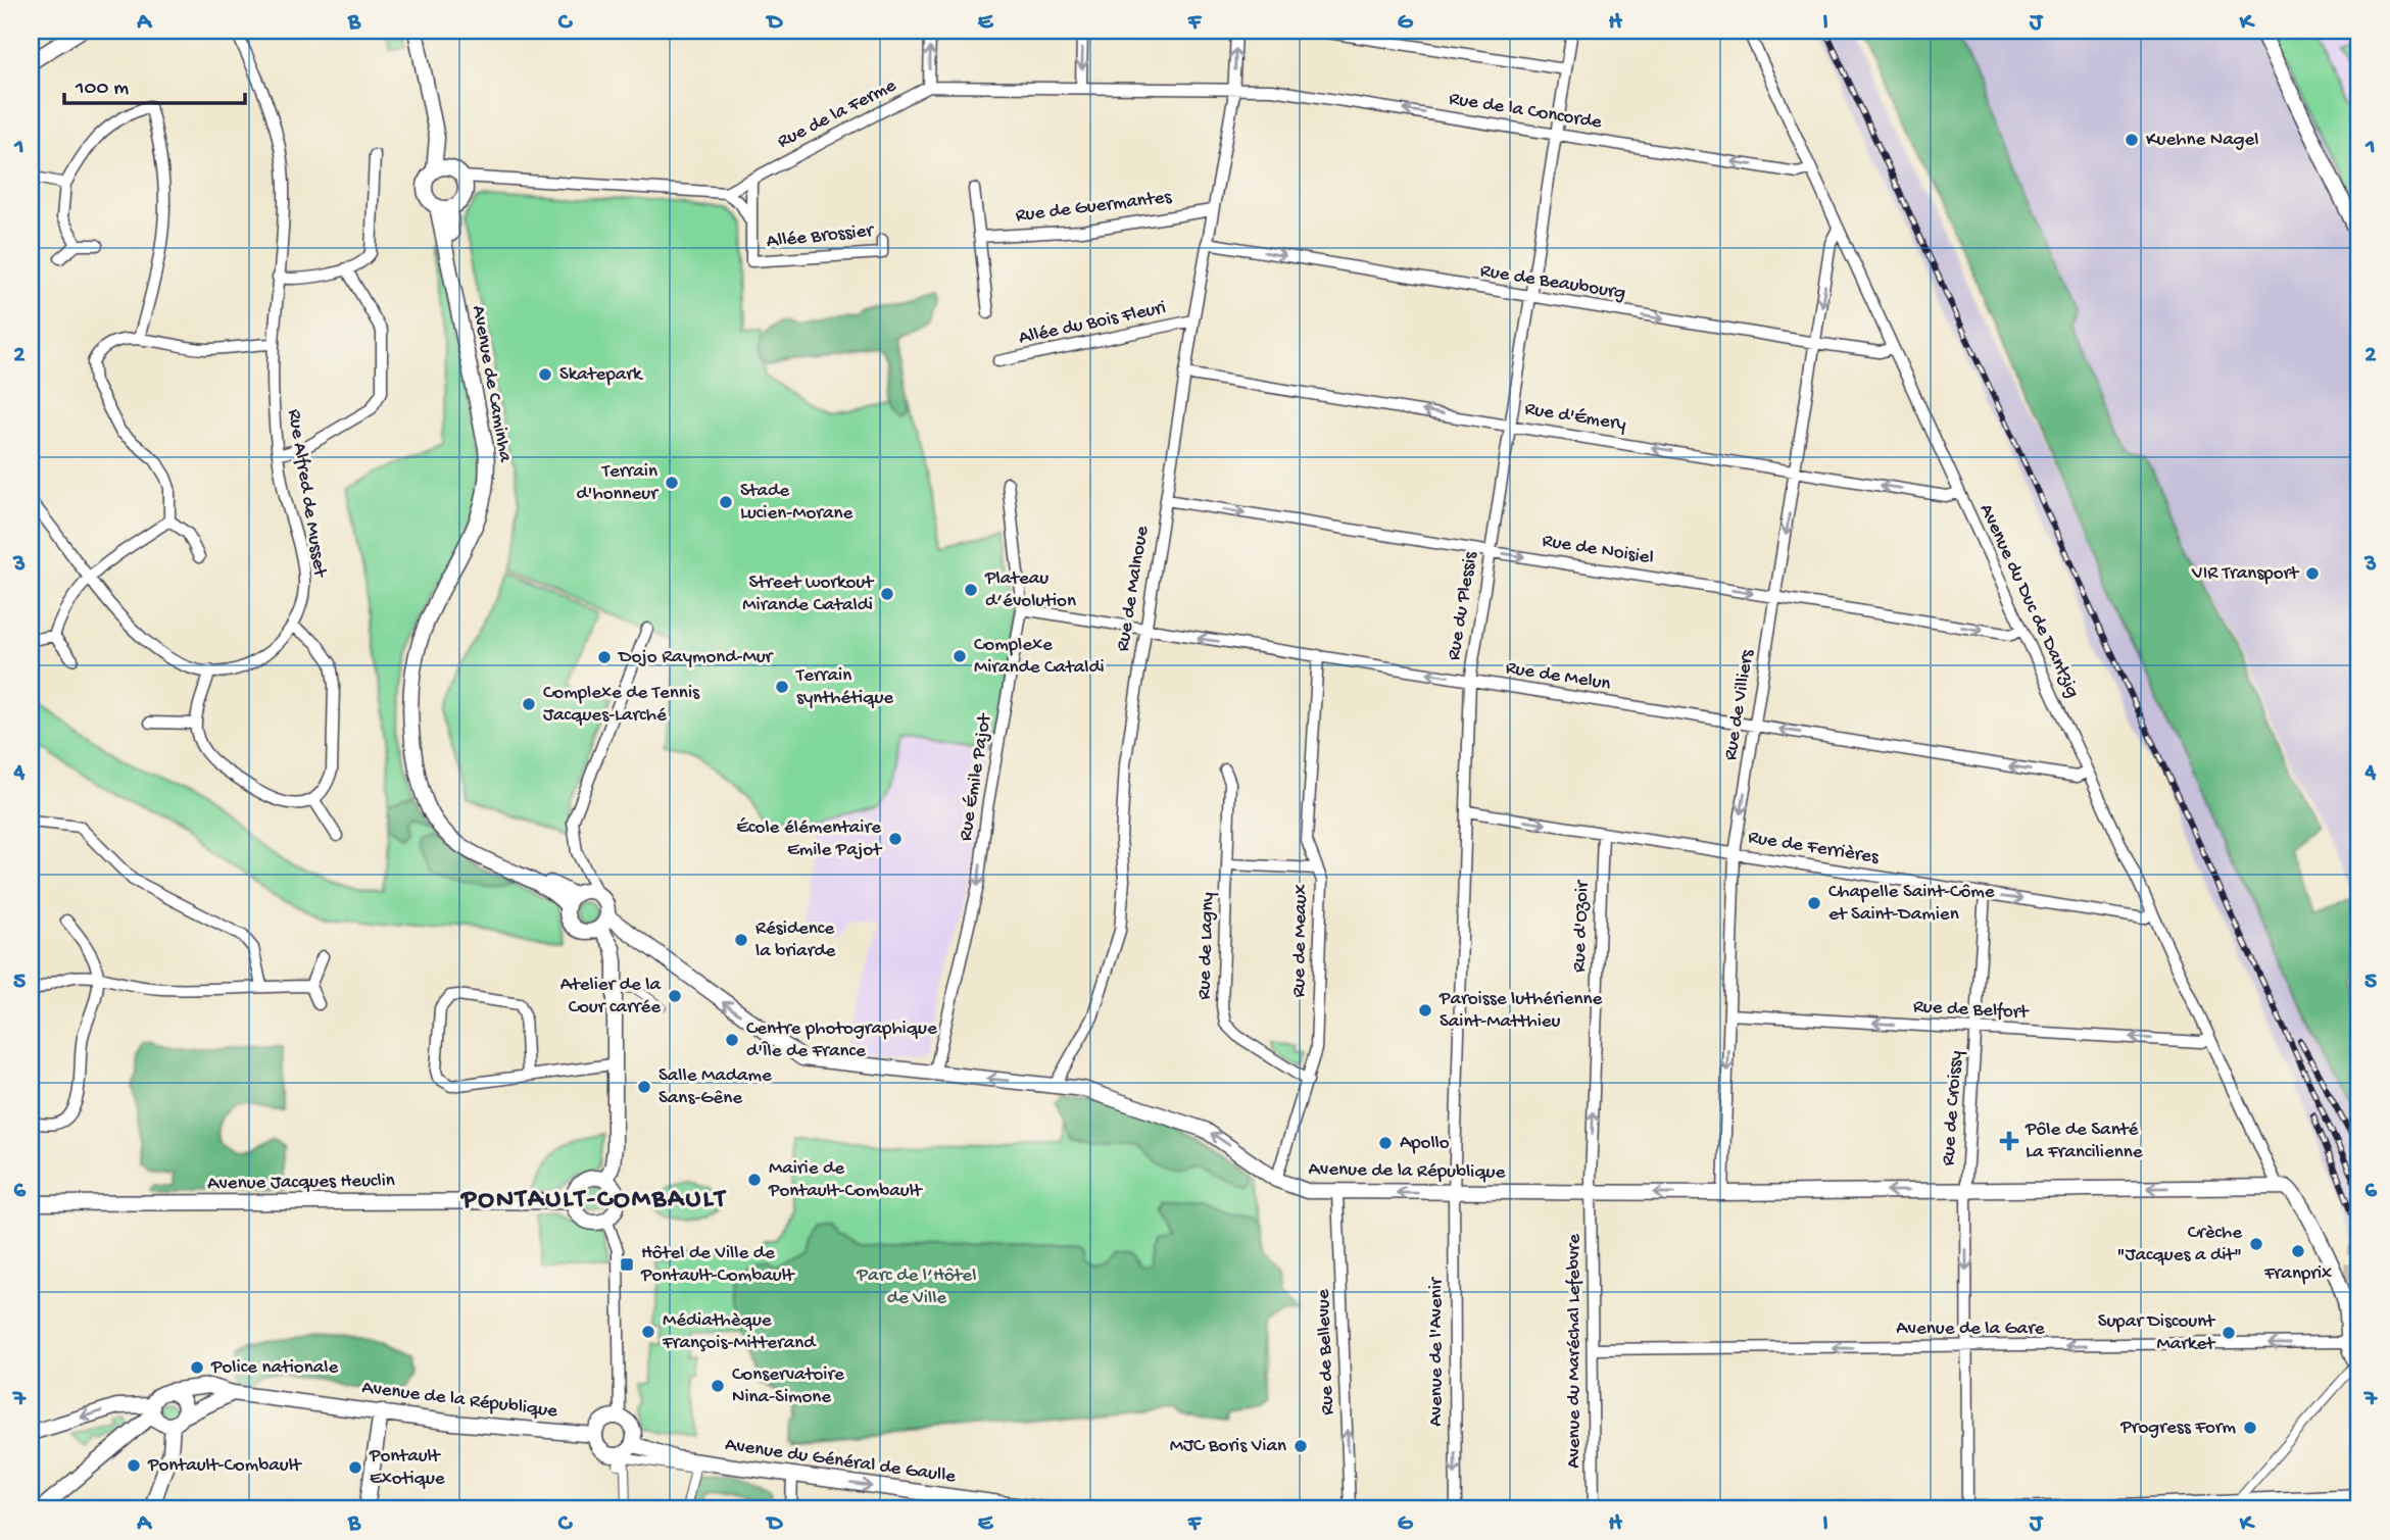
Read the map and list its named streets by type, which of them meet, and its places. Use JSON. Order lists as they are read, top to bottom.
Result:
{
  "streets": {
    "street": [
      "Rue de la Concorde",
      "Rue de la Ferme",
      "Rue de Guermantes",
      "Allée Brossier",
      "Rue de Beaubourg",
      "Allée du Bois Fleuri",
      "Avenue de Caminha",
      "Rue d'Émery",
      "Rue Alfred de Musset",
      "Rue de Noisiel",
      "Rue de Malnoue",
      "Avenue du Duc de Dantzig",
      "Rue du Plessis",
      "Rue de Melun",
      "Rue de Villiers",
      "Rue Émile Pajot",
      "Rue de Ferrières",
      "Rue d'Ozoir",
      "Rue de Meaux",
      "Rue de Lagny",
      "Rue de Belfort",
      "Rue de Croissy",
      "Avenue de la République",
      "Avenue Jacques Heuclin",
      "Avenue de la Gare",
      "Avenue du Maréchal Lefebvre",
      "Rue de Bellevue",
      "Avenue de l'Avenir",
      "Avenue du Général de Gaulle"
    ]
  },
  "crossings": [
    ["Rue de la Concorde", "Rue de la Ferme"],
    ["Rue de la Concorde", "Rue de Malnoue"],
    ["Rue de la Concorde", "Avenue du Duc de Dantzig"],
    ["Rue de la Concorde", "Rue du Plessis"],
    ["Rue de la Ferme", "Avenue de Caminha"],
    ["Rue de la Ferme", "Rue de Malnoue"],
    ["Rue de Guermantes", "Rue de Malnoue"],
    ["Rue de Beaubourg", "Rue de Malnoue"],
    ["Rue de Beaubourg", "Avenue du Duc de Dantzig"],
    ["Rue de Beaubourg", "Rue du Plessis"],
    ["Rue de Beaubourg", "Rue de Villiers"],
    ["Allée du Bois Fleuri", "Rue de Malnoue"],
    ["Avenue de Caminha", "Avenue de la République"],
    ["Rue d'Émery", "Rue de Malnoue"],
    ["Rue d'Émery", "Avenue du Duc de Dantzig"],
    ["Rue d'Émery", "Rue du Plessis"],
    ["Rue d'Émery", "Rue de Villiers"],
    ["Rue de Noisiel", "Rue de Malnoue"],
    ["Rue de Noisiel", "Avenue du Duc de Dantzig"],
    ["Rue de Noisiel", "Rue du Plessis"],
    ["Rue de Noisiel", "Rue de Villiers"],
    ["Rue de Malnoue", "Rue de Melun"],
    ["Rue de Malnoue", "Avenue de la République"],
    ["Avenue du Duc de Dantzig", "Rue de Melun"],
    ["Avenue du Duc de Dantzig", "Rue de Villiers"],
    ["Avenue du Duc de Dantzig", "Rue de Ferrières"],
    ["Avenue du Duc de Dantzig", "Rue de Belfort"],
    ["Avenue du Duc de Dantzig", "Avenue de la République"],
    ["Rue du Plessis", "Rue de Melun"],
    ["Rue du Plessis", "Rue de Ferrières"],
    ["Rue du Plessis", "Avenue de la République"],
    ["Rue du Plessis", "Avenue de l'Avenir"],
    ["Rue de Melun", "Rue de Villiers"],
    ["Rue de Melun", "Rue Émile Pajot"],
    ["Rue de Melun", "Rue de Meaux"],
    ["Rue de Villiers", "Rue de Ferrières"],
    ["Rue de Villiers", "Rue de Belfort"],
    ["Rue de Villiers", "Avenue de la République"],
    ["Rue Émile Pajot", "Avenue de la République"],
    ["Rue de Ferrières", "Rue d'Ozoir"],
    ["Rue de Ferrières", "Rue de Croissy"],
    ["Rue d'Ozoir", "Avenue de la République"],
    ["Rue d'Ozoir", "Avenue du Maréchal Lefebvre"],
    ["Rue de Meaux", "Rue de Lagny"],
    ["Rue de Meaux", "Avenue de la République"],
    ["Rue de Belfort", "Rue de Croissy"],
    ["Rue de Croissy", "Avenue de la République"],
    ["Rue de Croissy", "Avenue de la Gare"],
    ["Avenue de la République", "Avenue du Maréchal Lefebvre"],
    ["Avenue de la République", "Rue de Bellevue"],
    ["Avenue de la République", "Avenue de l'Avenir"],
    ["Avenue de la République", "Avenue du Général de Gaulle"],
    ["Avenue de la Gare", "Avenue du Maréchal Lefebvre"]
  ],
  "one_way": [
    "Rue de Beaubourg",
    "Rue d'Émery",
    "Rue de Noisiel",
    "Rue de Melun",
    "Rue de Villiers",
    "Rue Émile Pajot",
    "Rue de Ferrières",
    "Rue d'Ozoir",
    "Rue de Belfort",
    "Avenue de la République",
    "Avenue de la Gare",
    "Rue de Bellevue",
    "Avenue de l'Avenir",
    "Avenue du Général de Gaulle"
  ],
  "districts": ["PONTAULT-COMBAULT"],
  "parks": ["Parc de l’Hôtel de Ville"],
  "places": {
    "other": [
      "Kuehne Nagel",
      "Skatepark",
      "Terrain d'honneur",
      "Stade Lucien-Morane",
      "VIR Transport",
      "Plateau d’évolution",
      "Street workout Mirande Cataldi",
      "Complexe Mirande Cataldi",
      "Dojo Raymond-Mur",
      "Terrain synthétique",
      "Complexe de Tennis Jacques-Larché",
      "École élémentaire Emile Pajot",
      "Chapelle Saint-Côme et Saint-Damien",
      "Résidence la briarde",
      "Atelier de la Cour carrée",
      "Paroisse luthérienne Saint-Matthieu",
      "Centre photographique d'Île de France",
      "Salle Madame Sans-Gêne",
      "Apollo",
      "Mairie de Pontault-Combault",
      "Crèche \"Jacques a dit\"",
      "Franprix",
      "Médiathèque François-Mitterand",
      "Supar Discount Market",
      "Police nationale",
      "Conservatoire Nina-Simone",
      "Progress Form",
      "MJC Boris Vian",
      "Pontault-Combault",
      "Pontault Exotique"
    ],
    "health": ["Pôle de Santé La Francilienne"],
    "transit": ["Hôtel de Ville de Pontault-Combault"]
  },
  "scale_bar": "100 m",
  "grid": {
    "columns": [
      "A",
      "B",
      "C",
      "D",
      "E",
      "F",
      "G",
      "H",
      "I",
      "J",
      "K"
    ],
    "rows": [
      "1",
      "2",
      "3",
      "4",
      "5",
      "6",
      "7"
    ]
  }
}
